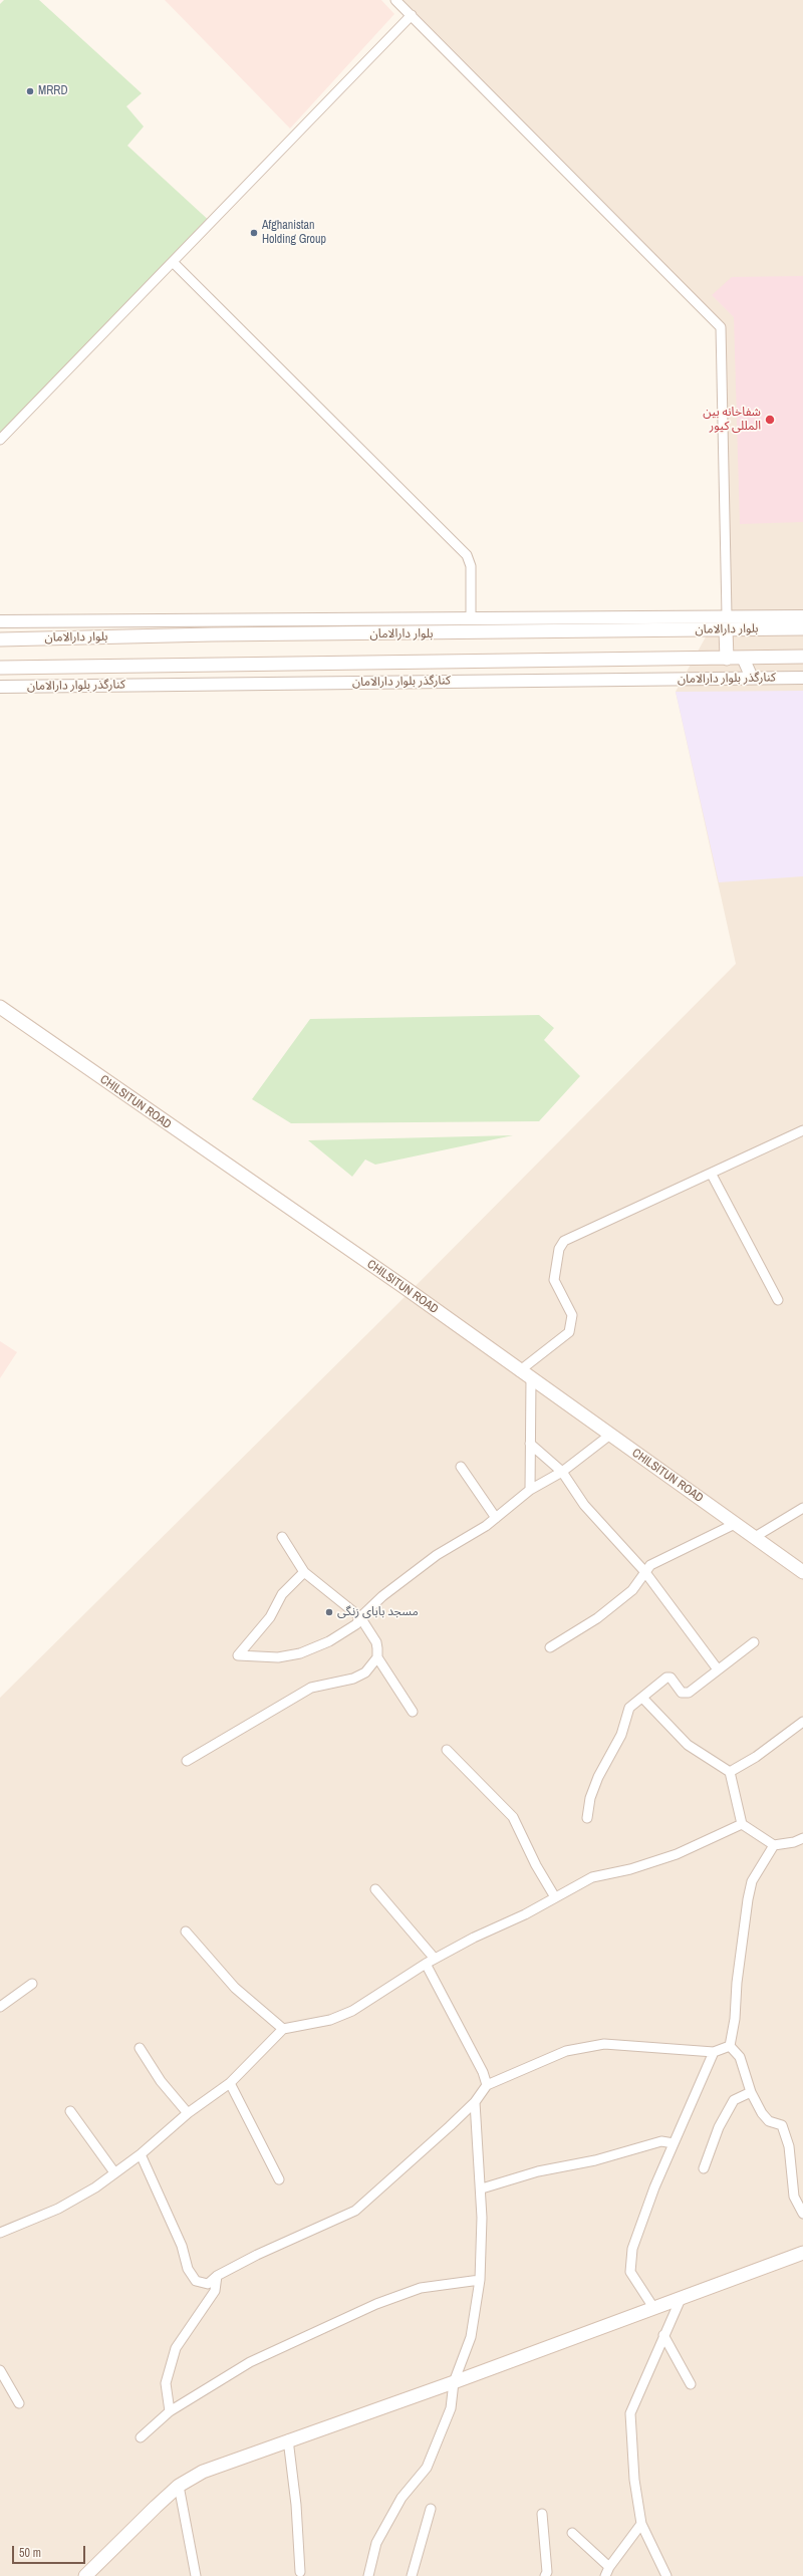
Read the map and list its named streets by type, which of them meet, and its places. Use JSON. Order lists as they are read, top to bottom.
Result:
{
  "streets": {
    "main road": ["بلوار دارالامان", "CHILSITUN ROAD"],
    "street": ["کنارگذر بلوار دارالامان"]
  },
  "places": [
    "MRRD",
    "Afghanistan Holding Group",
    "شفاخانه بین المللی کیور",
    "مسجد بابای زنگی"
  ],
  "scale_bar": "50 m"
}
